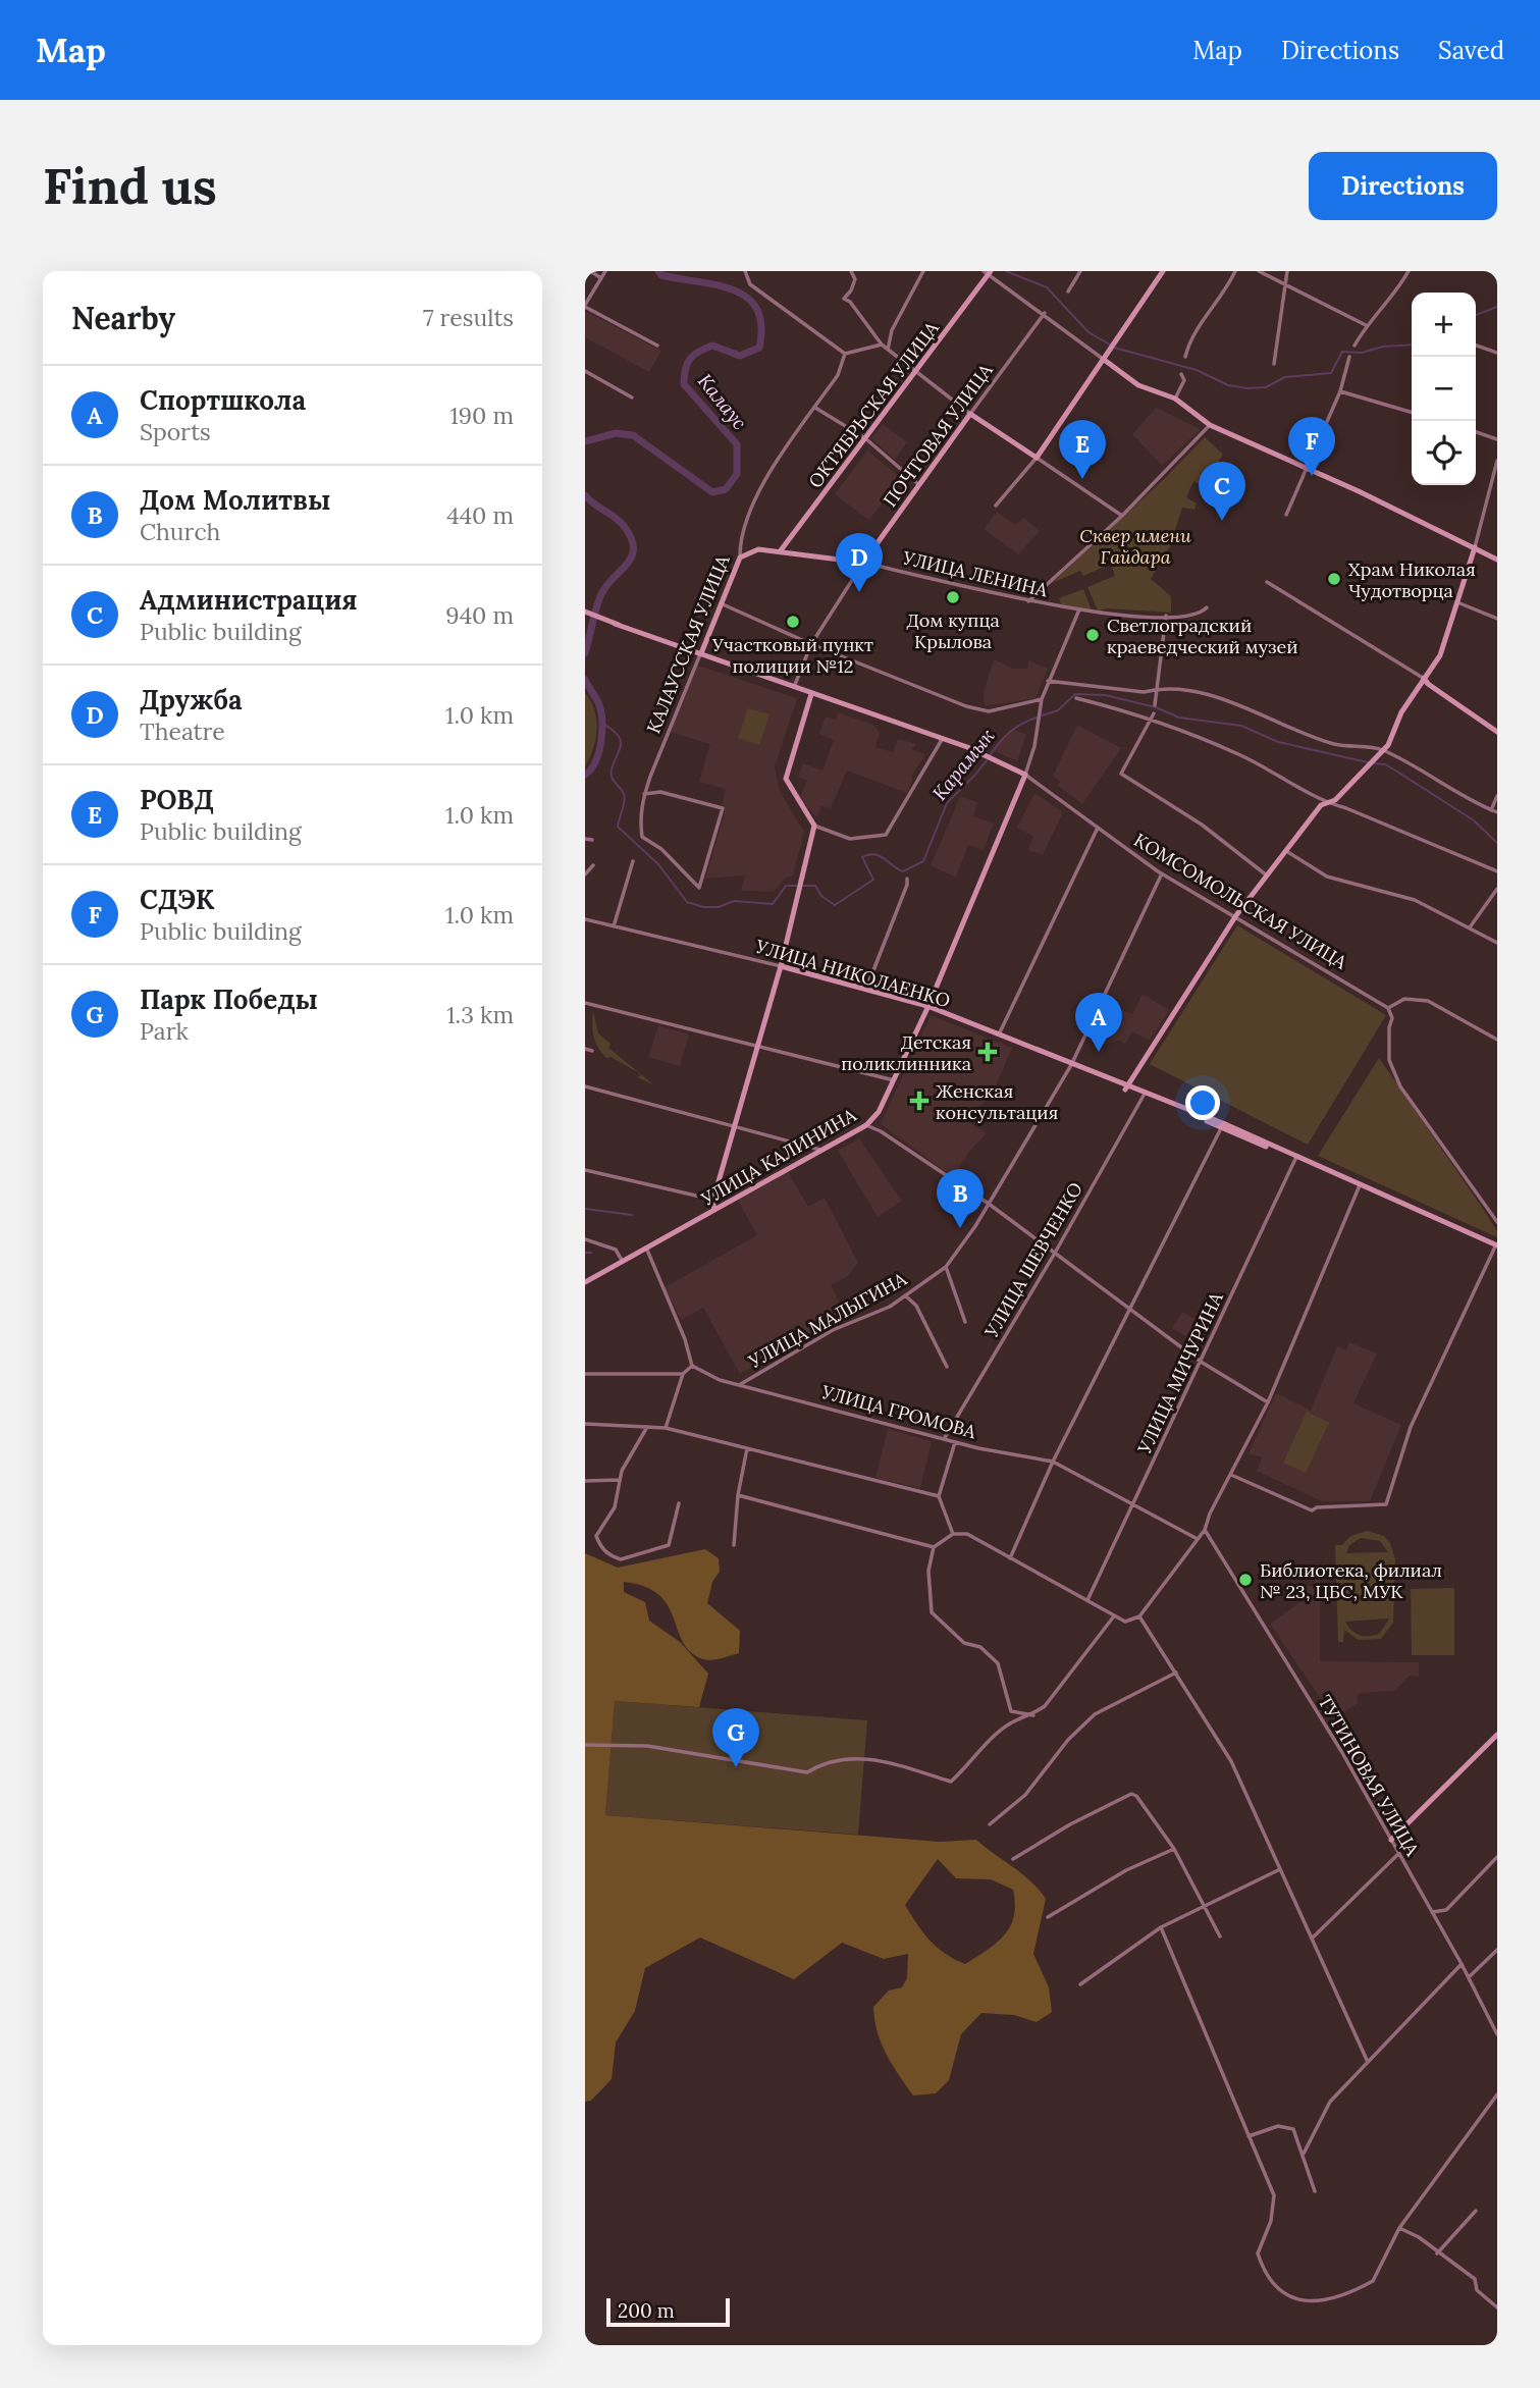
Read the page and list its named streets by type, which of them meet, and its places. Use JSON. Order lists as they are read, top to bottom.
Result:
{
  "streets": {
    "main road": [
      "ОКТЯБРЬСКАЯ УЛИЦА",
      "ПОЧТОВАЯ УЛИЦА",
      "УЛИЦА ЛЕНИНА",
      "КАЛАУССКАЯ УЛИЦА",
      "КОМСОМОЛЬСКАЯ УЛИЦА",
      "УЛИЦА НИКОЛАЕНКО",
      "УЛИЦА КАЛИНИНА"
    ],
    "street": [
      "УЛИЦА ШЕВЧЕНКО",
      "УЛИЦА МАЛЫГИНА",
      "УЛИЦА МИЧУРИНА",
      "УЛИЦА ГРОМОВА",
      "ТУТИНОВАЯ УЛИЦА"
    ]
  },
  "crossings": [
    ["ОКТЯБРЬСКАЯ УЛИЦА", "УЛИЦА ЛЕНИНА"],
    ["ПОЧТОВАЯ УЛИЦА", "УЛИЦА ЛЕНИНА"],
    ["ПОЧТОВАЯ УЛИЦА", "КОМСОМОЛЬСКАЯ УЛИЦА"],
    ["УЛИЦА ЛЕНИНА", "КАЛАУССКАЯ УЛИЦА"],
    ["КАЛАУССКАЯ УЛИЦА", "КОМСОМОЛЬСКАЯ УЛИЦА"],
    ["КОМСОМОЛЬСКАЯ УЛИЦА", "УЛИЦА КАЛИНИНА"],
    ["КОМСОМОЛЬСКАЯ УЛИЦА", "УЛИЦА МАЛЫГИНА"],
    ["УЛИЦА НИКОЛАЕНКО", "УЛИЦА КАЛИНИНА"],
    ["УЛИЦА НИКОЛАЕНКО", "УЛИЦА ШЕВЧЕНКО"],
    ["УЛИЦА НИКОЛАЕНКО", "УЛИЦА МАЛЫГИНА"],
    ["УЛИЦА НИКОЛАЕНКО", "УЛИЦА МИЧУРИНА"],
    ["УЛИЦА ШЕВЧЕНКО", "УЛИЦА ГРОМОВА"],
    ["УЛИЦА МАЛЫГИНА", "УЛИЦА ГРОМОВА"],
    ["УЛИЦА МИЧУРИНА", "УЛИЦА ГРОМОВА"]
  ],
  "water": ["Калаус", "Карамык"],
  "parks": ["Сквер имени Гайдара"],
  "places": {
    "other": [
      "Храм Николая Чудотворца",
      "Дом купца Крылова",
      "Участковый пункт полиции №12",
      "Светлоградский краеведческий музей",
      "Библиотека, филиал № 23, ЦБС, МУК"
    ],
    "health": ["Детская поликлинника", "Женская консультация"]
  },
  "scale_bar": "200 m",
  "page": {
    "header": "Map",
    "nav": ["Map", "Directions", "Saved"],
    "buttons": "Directions",
    "title": "Find us",
    "heading": ["Nearby", "7 results"],
    "map_buttons": ["+", "−"],
    "list": [
      {
        "mark": "A",
        "name": "Спортшкола",
        "note": "Sports",
        "value": "190 m"
      },
      {
        "mark": "B",
        "name": "Дом Молитвы",
        "note": "Church",
        "value": "440 m"
      },
      {
        "mark": "C",
        "name": "Администрация",
        "note": "Public building",
        "value": "940 m"
      },
      {
        "mark": "D",
        "name": "Дружба",
        "note": "Theatre",
        "value": "1.0 km"
      },
      {
        "mark": "E",
        "name": "РОВД",
        "note": "Public building",
        "value": "1.0 km"
      },
      {
        "mark": "F",
        "name": "СДЭК",
        "note": "Public building",
        "value": "1.0 km"
      },
      {
        "mark": "G",
        "name": "Парк Победы",
        "note": "Park",
        "value": "1.3 km"
      }
    ],
    "pins": [
      "F",
      "E",
      "C",
      "D",
      "A",
      "B",
      "G"
    ],
    "scale": "200 m"
  }
}
